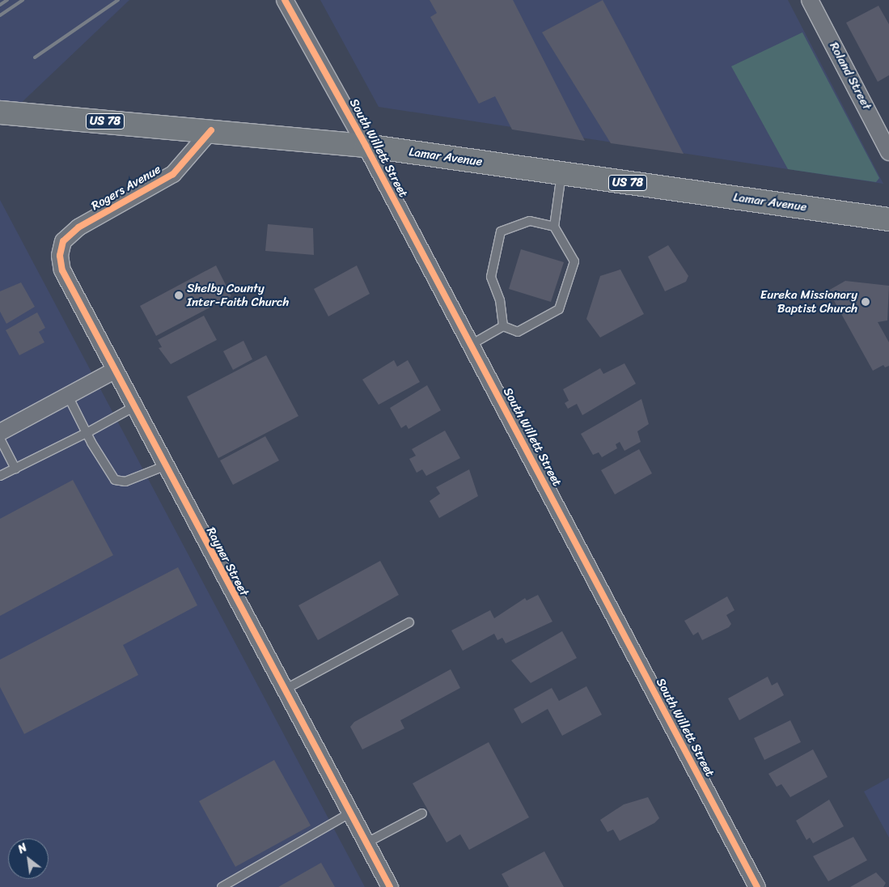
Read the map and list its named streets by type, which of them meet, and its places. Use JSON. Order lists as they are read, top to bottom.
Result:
{
  "streets": {
    "main road": ["US 78", "Lamar Avenue"],
    "street": [
      "Roland Street",
      "South Willett Street",
      "Rogers Avenue",
      "Rayner Street"
    ]
  },
  "crossings": [
    ["South Willett Street", "Lamar Avenue"],
    ["Lamar Avenue", "Rogers Avenue"],
    ["Rogers Avenue", "Rayner Street"]
  ],
  "places": ["Shelby County Inter-Faith Church", "Eureka Missionary Baptist Church"],
  "north": "top left"
}
